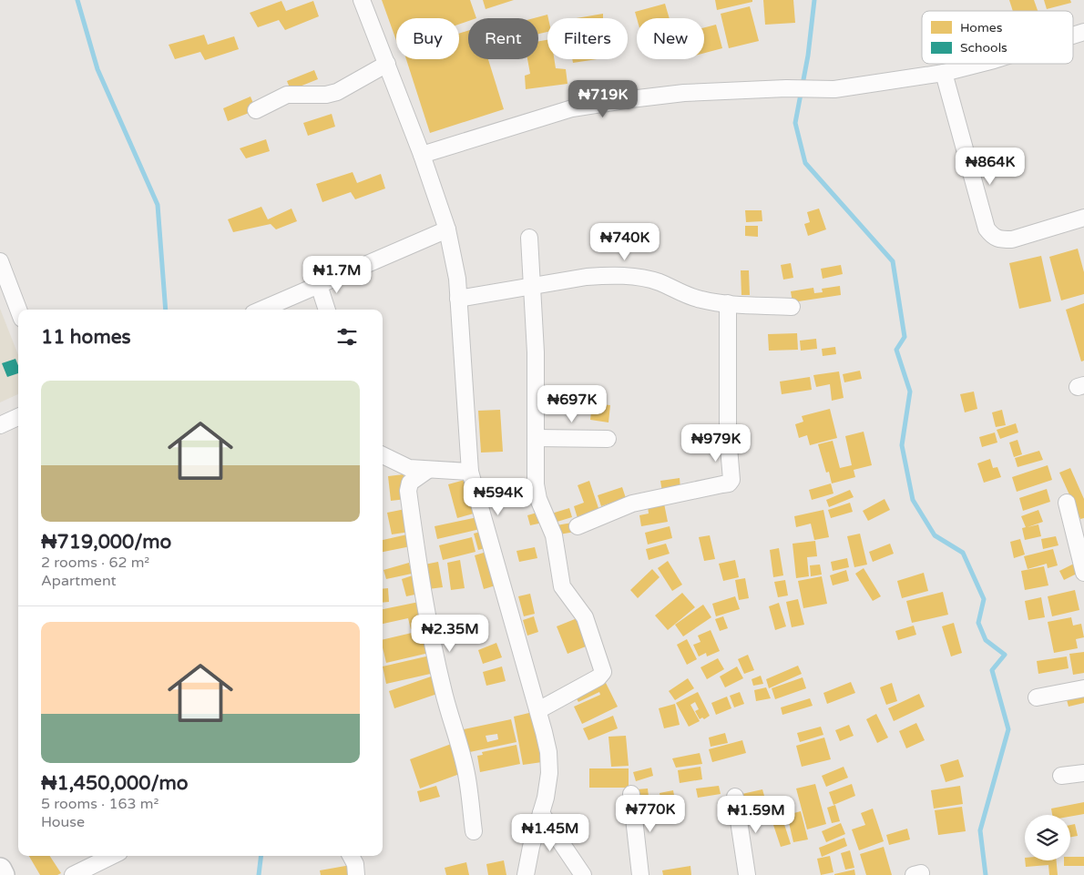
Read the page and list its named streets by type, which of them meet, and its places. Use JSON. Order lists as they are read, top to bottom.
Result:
{
  "legend": ["Homes", "Schools"],
  "page": {
    "chip": [
      "Buy",
      "Rent",
      "Filters",
      "New"
    ],
    "price": [
      "₦719K",
      "₦864K",
      "₦740K",
      "₦1.7M",
      "₦697K",
      "₦979K",
      "₦594K",
      "₦2.35M",
      "₦770K",
      "₦1.59M",
      "₦1.45M"
    ],
    "heading": "11 homes",
    "list": [
      {
        "name": "₦719,000/mo",
        "note": "2 rooms · 62 m² · Apartment"
      },
      {
        "name": "₦1,450,000/mo",
        "note": "5 rooms · 163 m² · House"
      }
    ]
  }
}
